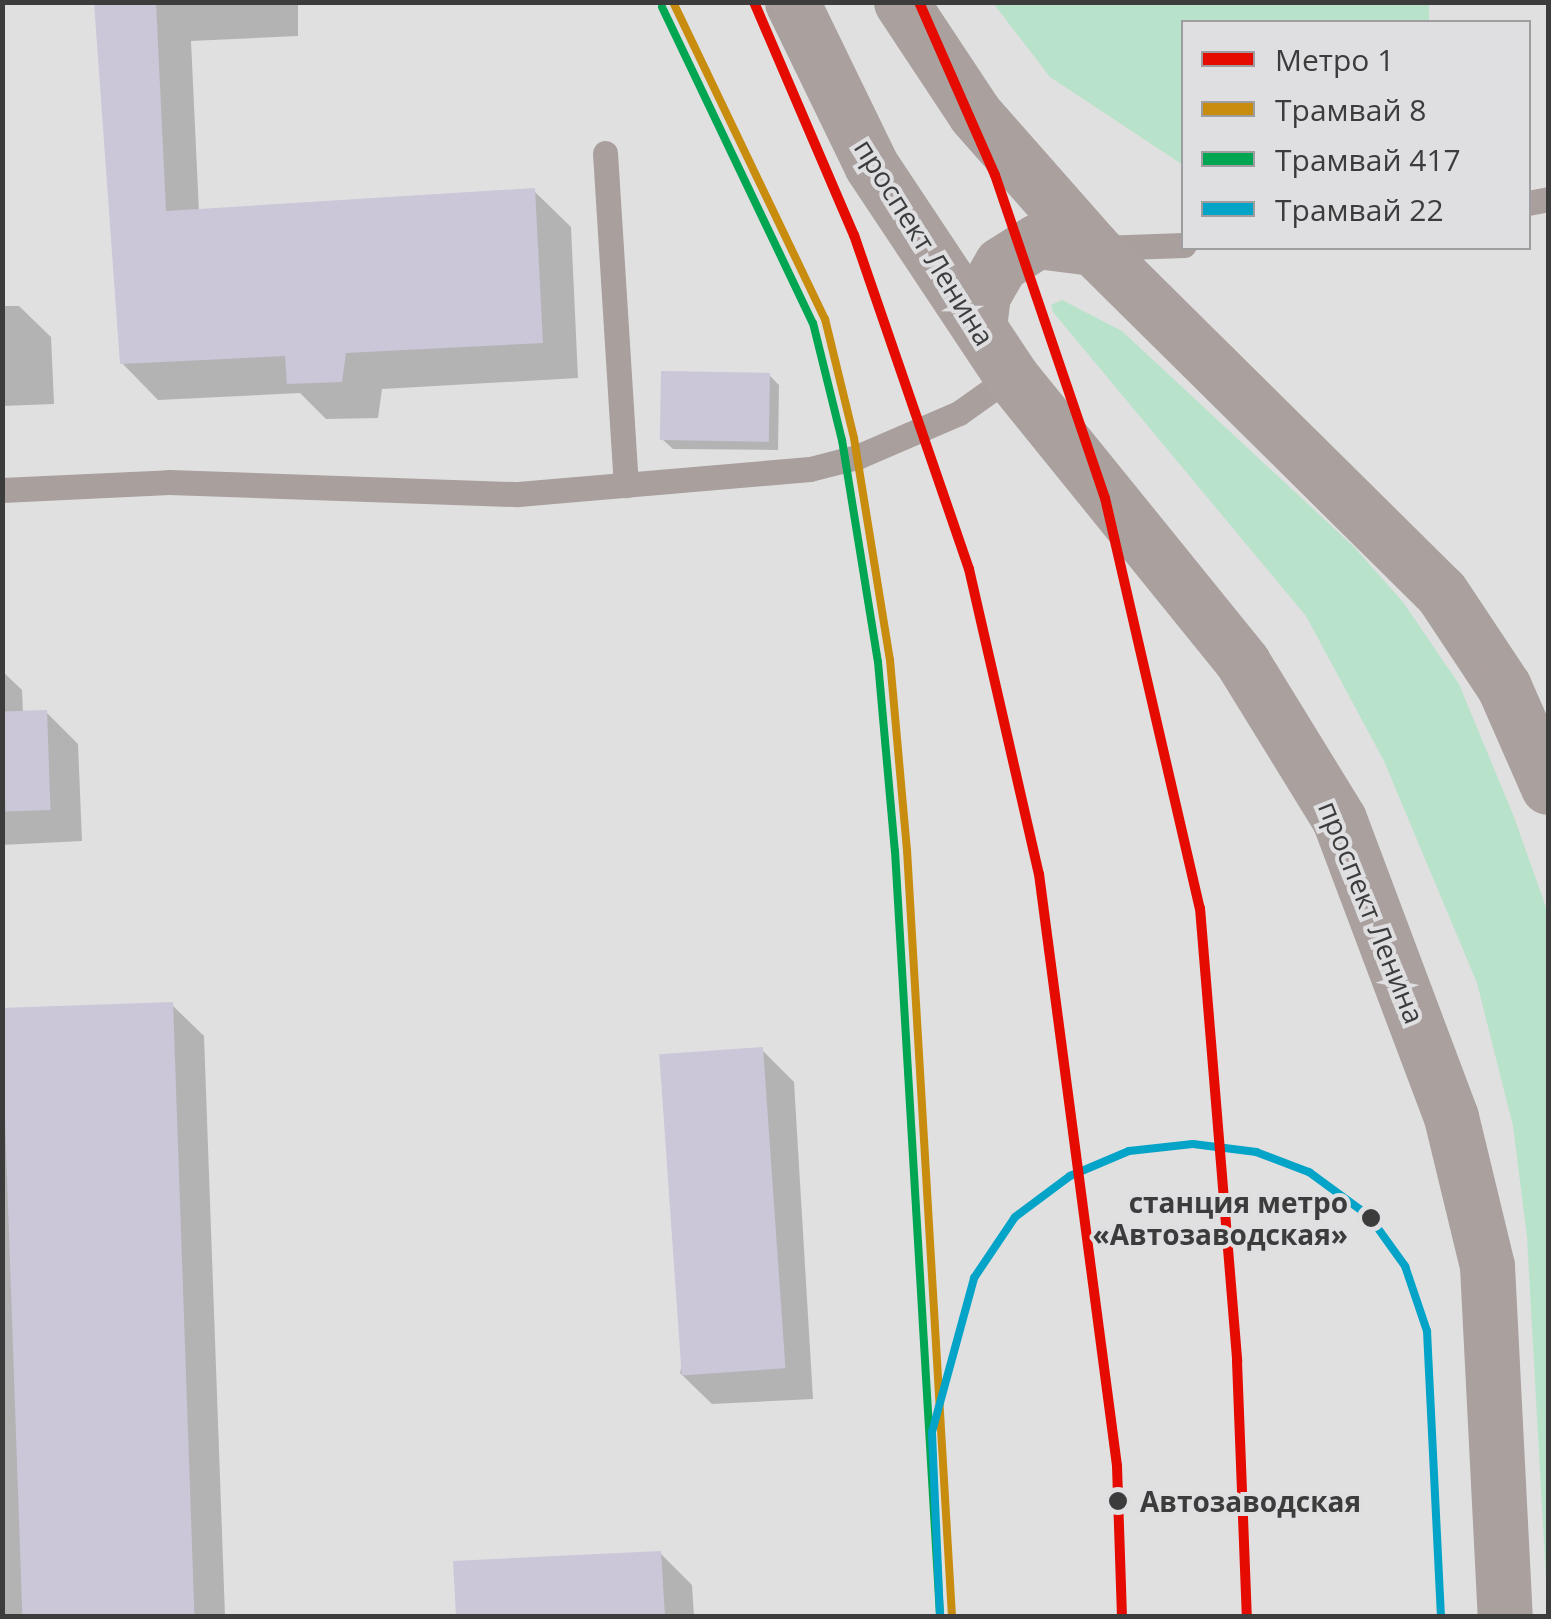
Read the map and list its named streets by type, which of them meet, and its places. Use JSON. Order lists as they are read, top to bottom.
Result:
{
  "streets": {
    "main road": ["проспект Ленина"]
  },
  "places": ["станция метро «Автозаводская»", "Автозаводская"],
  "lines": [
    "metro line 1",
    "tram line 8",
    "tram line 417",
    "tram line 22"
  ],
  "legend": [
    "Метро 1",
    "Трамвай 8",
    "Трамвай 417",
    "Трамвай 22"
  ]
}
